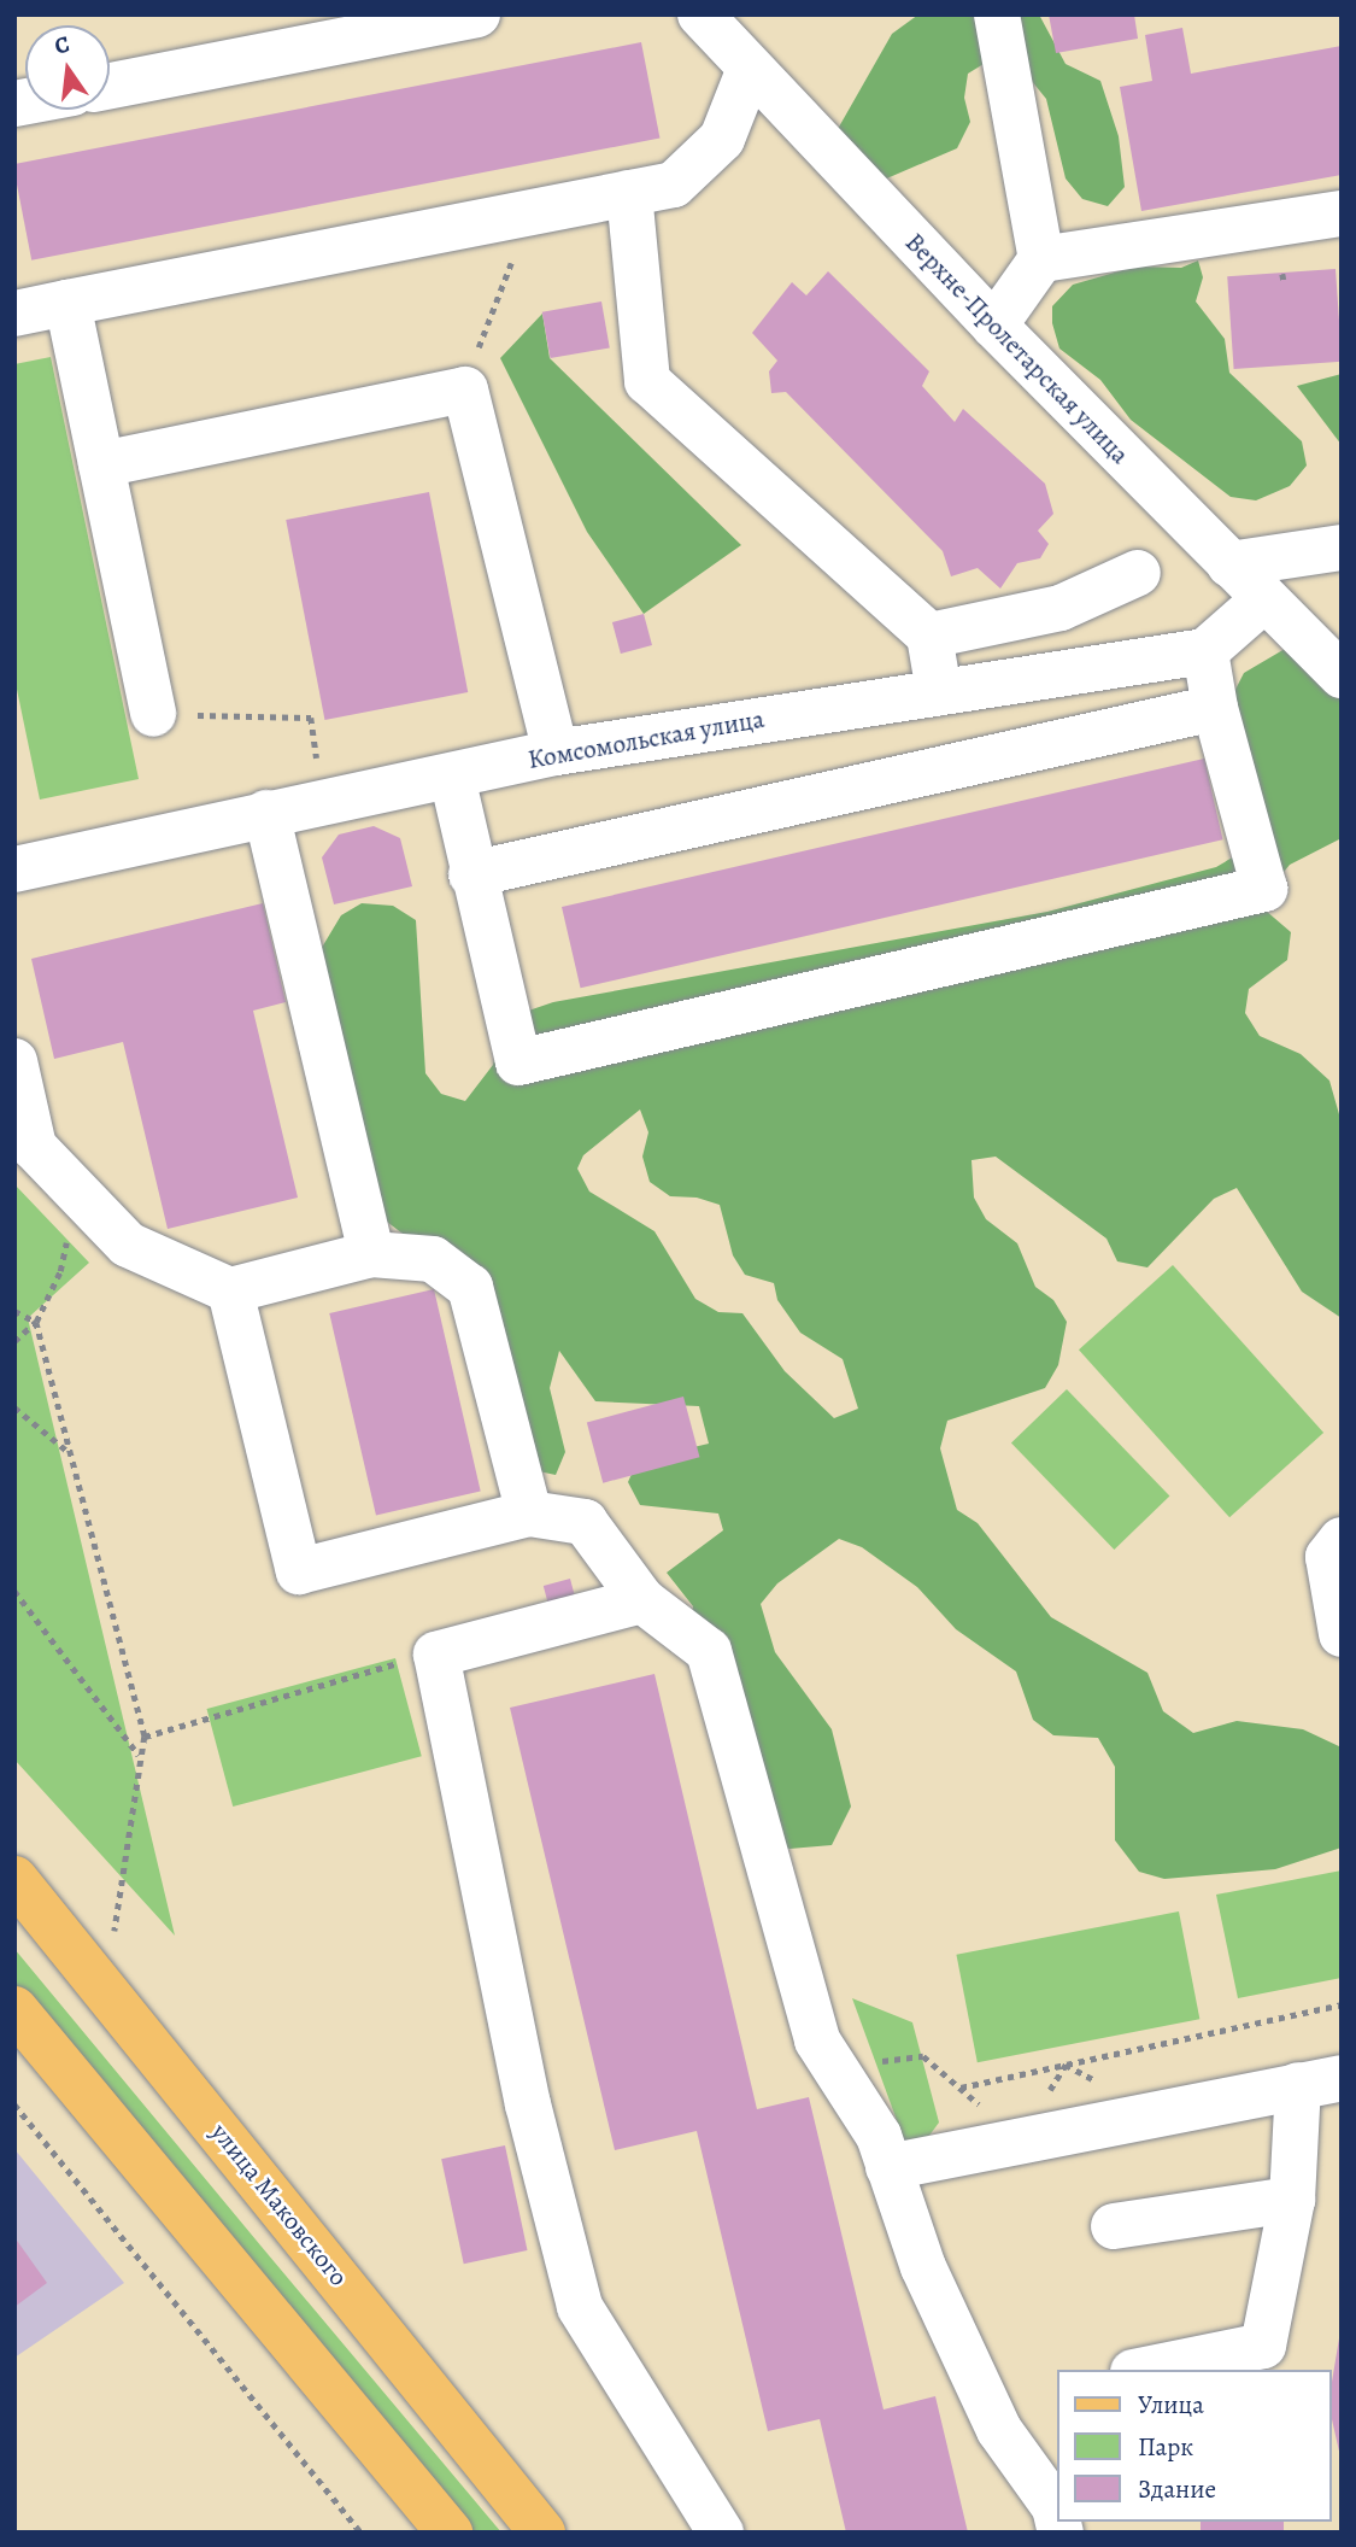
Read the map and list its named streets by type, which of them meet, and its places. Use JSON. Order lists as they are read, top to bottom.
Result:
{
  "streets": {
    "main road": ["улица Маковского"],
    "street": ["Верхне-Пролетарская улица", "Комсомольская улица"]
  },
  "legend": ["Улица", "Парк", "Здание"],
  "north": "top"
}
